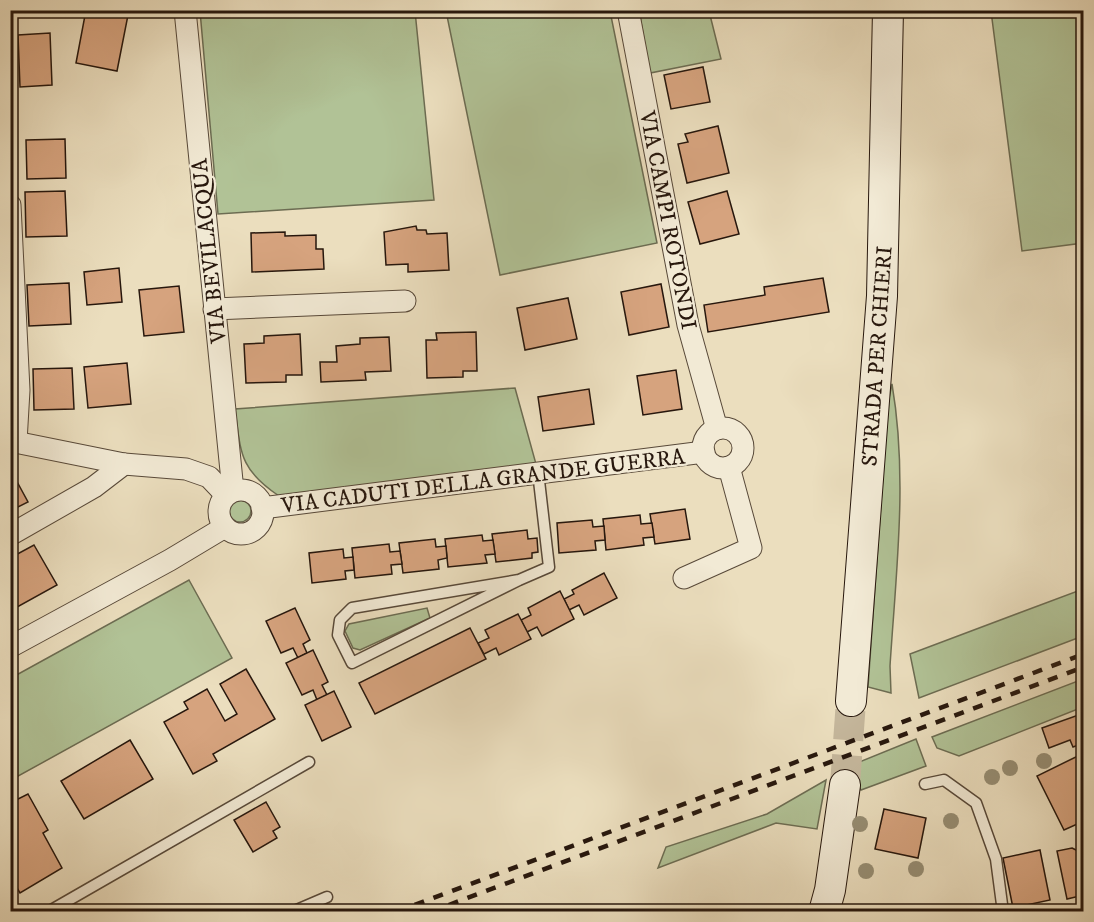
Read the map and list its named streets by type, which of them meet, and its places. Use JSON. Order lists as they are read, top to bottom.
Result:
{
  "streets": {
    "main road": ["STRADA PER CHIERI"],
    "street": ["VIA CAMPI ROTONDI", "VIA BEVILACQUA", "VIA CADUTI DELLA GRANDE GUERRA"]
  },
  "crossings": [
    ["VIA CAMPI ROTONDI", "VIA CADUTI DELLA GRANDE GUERRA"],
    ["VIA BEVILACQUA", "VIA CADUTI DELLA GRANDE GUERRA"]
  ]
}
